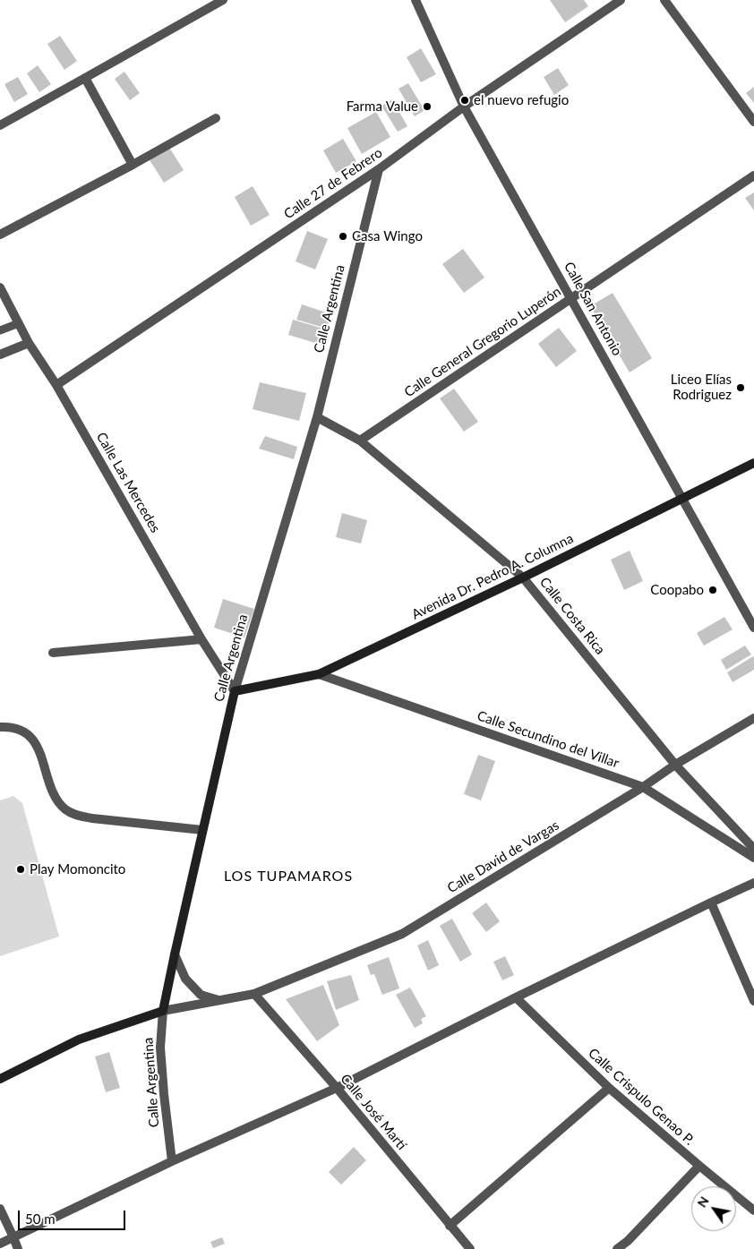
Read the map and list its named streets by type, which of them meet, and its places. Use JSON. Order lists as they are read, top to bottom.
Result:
{
  "streets": {
    "main road": ["Calle Argentina", "Avenida Dr. Pedro A. Columna"],
    "street": [
      "Calle 27 de Febrero",
      "Calle San Antonio",
      "Calle General Gregorio Luperón",
      "Calle Las Mercedes",
      "Calle Costa Rica",
      "Calle Secundino del Villar",
      "Calle David de Vargas",
      "Calle Crispulo Genao P.",
      "Calle José Martí"
    ]
  },
  "crossings": [
    ["Calle 27 de Febrero", "Calle Argentina"],
    ["Calle 27 de Febrero", "Calle San Antonio"],
    ["Calle 27 de Febrero", "Calle Las Mercedes"],
    ["Calle Argentina", "Calle Las Mercedes"],
    ["Calle Argentina", "Avenida Dr. Pedro A. Columna"],
    ["Calle Argentina", "Calle Costa Rica"],
    ["Calle Argentina", "Calle David de Vargas"],
    ["Calle San Antonio", "Calle General Gregorio Luperón"],
    ["Calle San Antonio", "Avenida Dr. Pedro A. Columna"],
    ["Calle General Gregorio Luperón", "Calle Costa Rica"],
    ["Calle Las Mercedes", "Avenida Dr. Pedro A. Columna"],
    ["Avenida Dr. Pedro A. Columna", "Calle Costa Rica"],
    ["Avenida Dr. Pedro A. Columna", "Calle Secundino del Villar"],
    ["Calle Costa Rica", "Calle David de Vargas"],
    ["Calle Secundino del Villar", "Calle David de Vargas"],
    ["Calle David de Vargas", "Calle José Martí"]
  ],
  "districts": ["LOS TUPAMAROS"],
  "places": [
    "el nuevo refugio",
    "Farma Value",
    "Casa Wingo",
    "Liceo Elías Rodriguez",
    "Coopabo",
    "Play Momoncito"
  ],
  "scale_bar": "50 m",
  "north": "top left"
}
